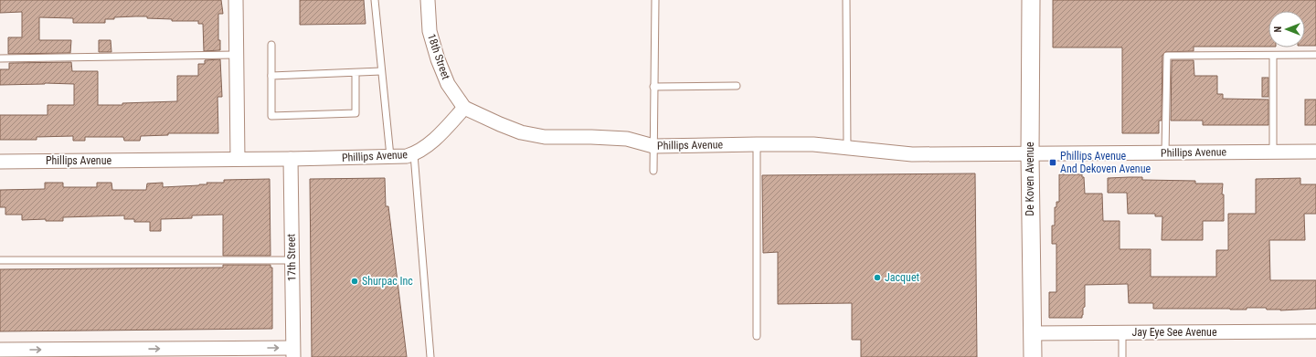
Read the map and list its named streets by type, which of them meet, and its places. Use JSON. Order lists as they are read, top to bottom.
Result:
{
  "streets": {
    "street": [
      "18th Street",
      "Phillips Avenue",
      "De Koven Avenue",
      "17th Street",
      "Jay Eye See Avenue"
    ]
  },
  "crossings": [
    ["18th Street", "Phillips Avenue"],
    ["Phillips Avenue", "De Koven Avenue"],
    ["Phillips Avenue", "17th Street"],
    ["De Koven Avenue", "Jay Eye See Avenue"]
  ],
  "places": {
    "transit": ["Phillips Avenue And Dekoven Avenue"],
    "other": ["Jacquet", "Shurpac Inc"]
  },
  "north": "left"
}
